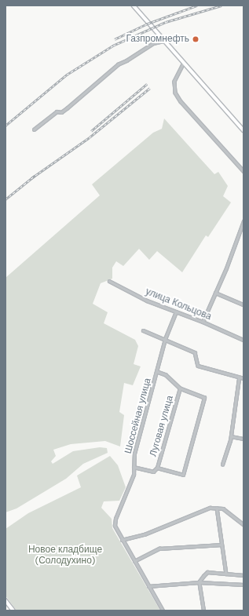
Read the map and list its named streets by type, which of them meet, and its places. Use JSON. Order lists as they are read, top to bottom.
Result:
{
  "streets": {
    "street": ["улица Кольцова", "Шоссейная улица", "Луговая улица"]
  },
  "crossings": [
    ["улица Кольцова", "Шоссейная улица"]
  ],
  "parks": ["Новое кладбище (Солодухино)"],
  "places": ["Газпромнефть"]
}
